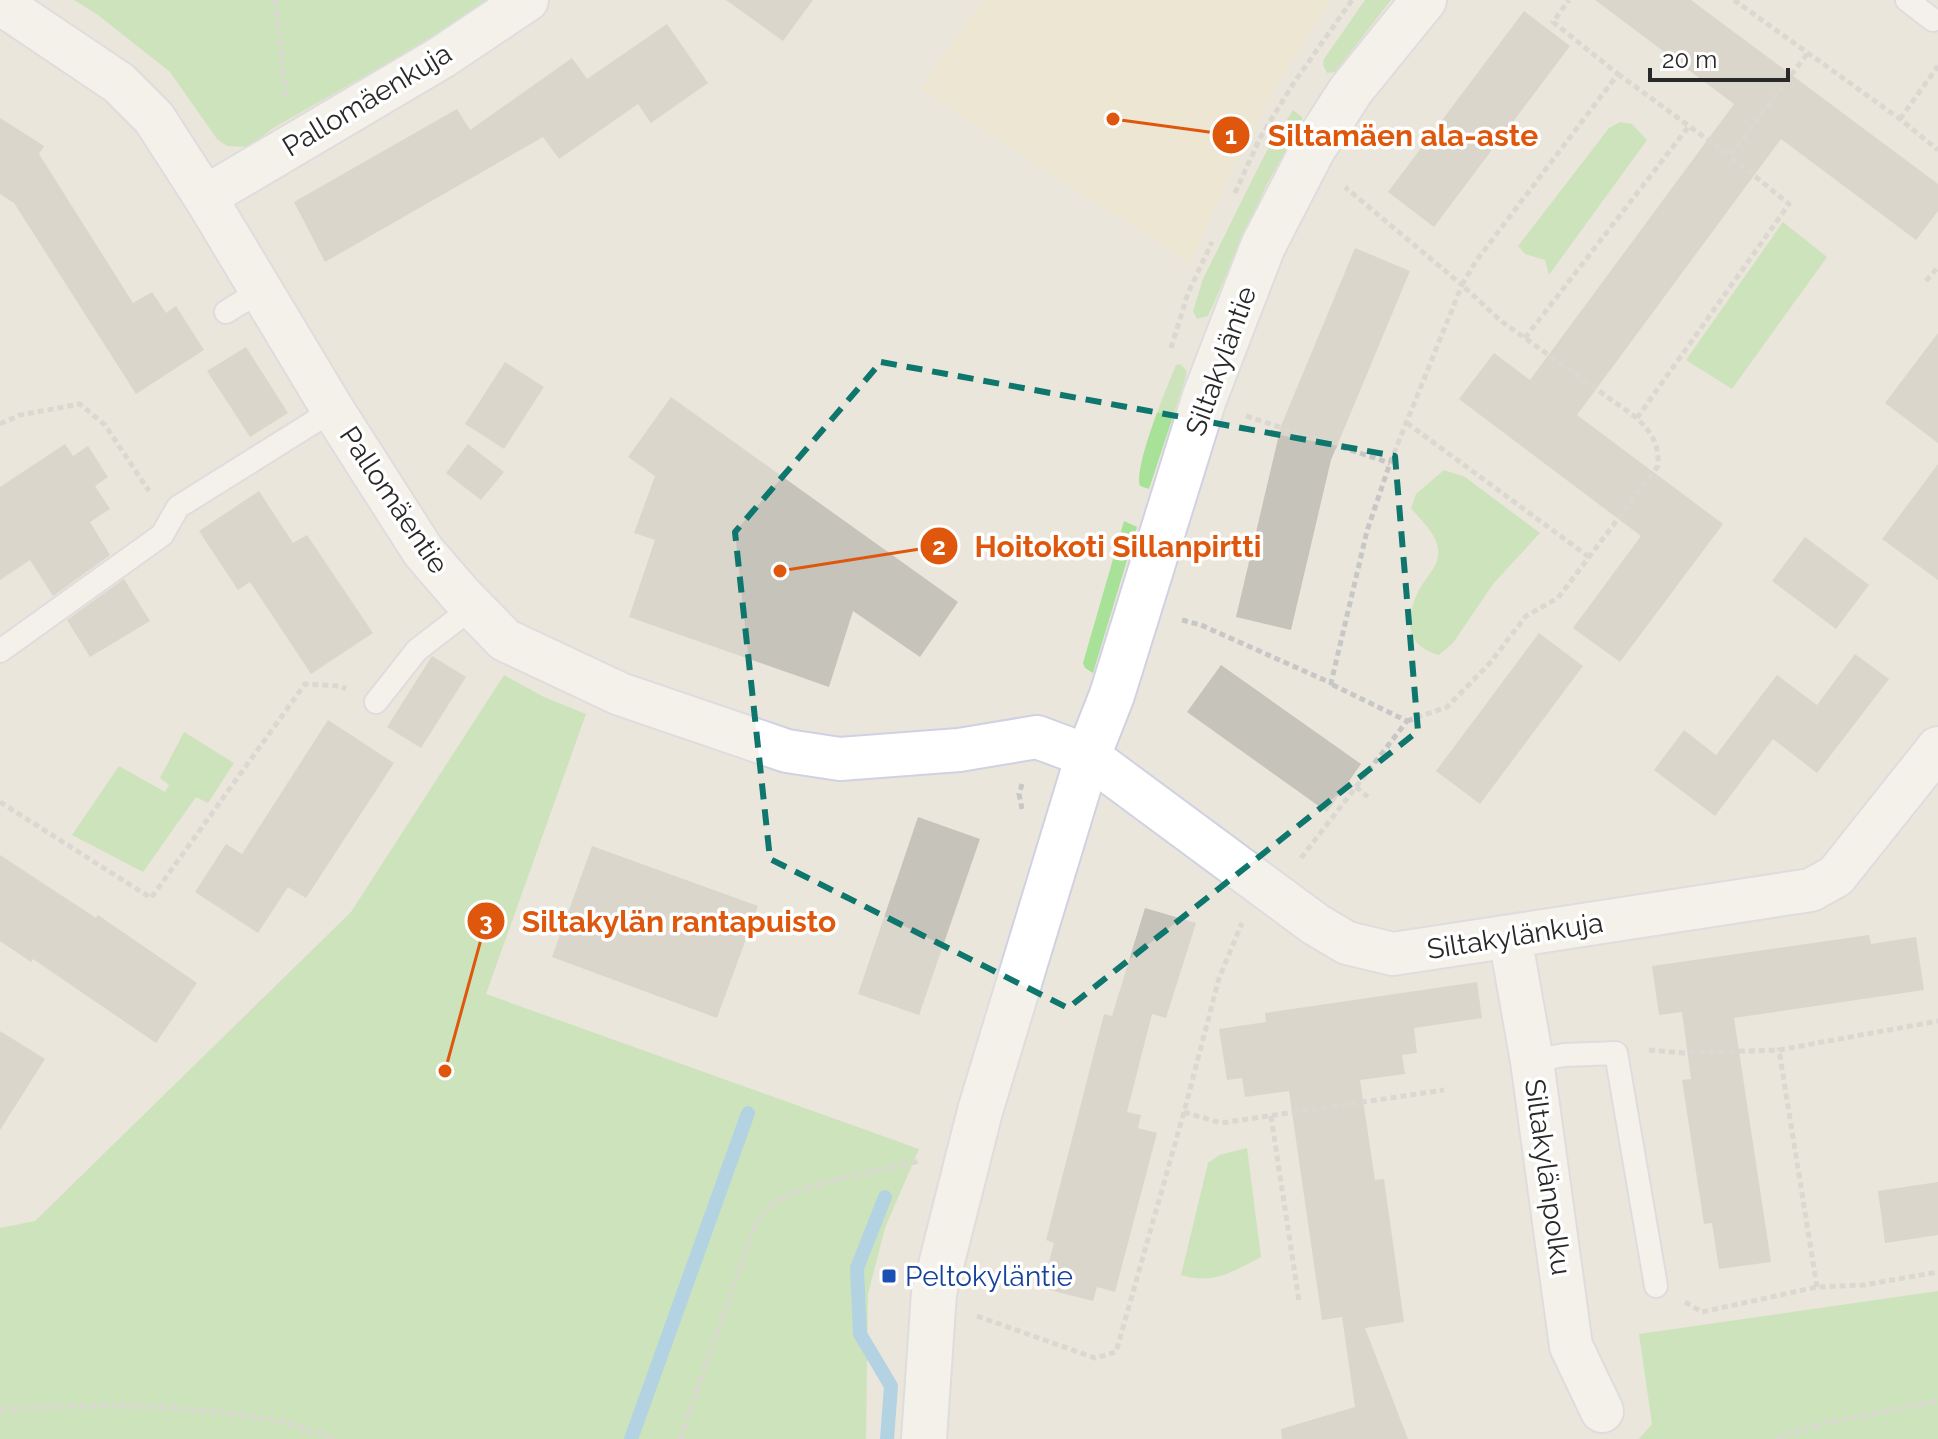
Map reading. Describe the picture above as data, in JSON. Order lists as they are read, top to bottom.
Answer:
{
  "streets": {
    "street": [
      "Pallomäenkuja",
      "Siltakyläntie",
      "Pallomäentie",
      "Siltakylänkuja",
      "Siltakylänpolku"
    ]
  },
  "crossings": [
    ["Pallomäenkuja", "Pallomäentie"],
    ["Siltakyläntie", "Pallomäentie"],
    ["Siltakyläntie", "Siltakylänkuja"],
    ["Pallomäentie", "Siltakylänkuja"],
    ["Siltakylänkuja", "Siltakylänpolku"]
  ],
  "places": {
    "other": ["Siltamäen ala-aste", "Hoitokoti Sillanpirtti", "Siltakylän rantapuisto"],
    "transit": ["Peltokyläntie"]
  },
  "scale_bar": "20 m"
}
